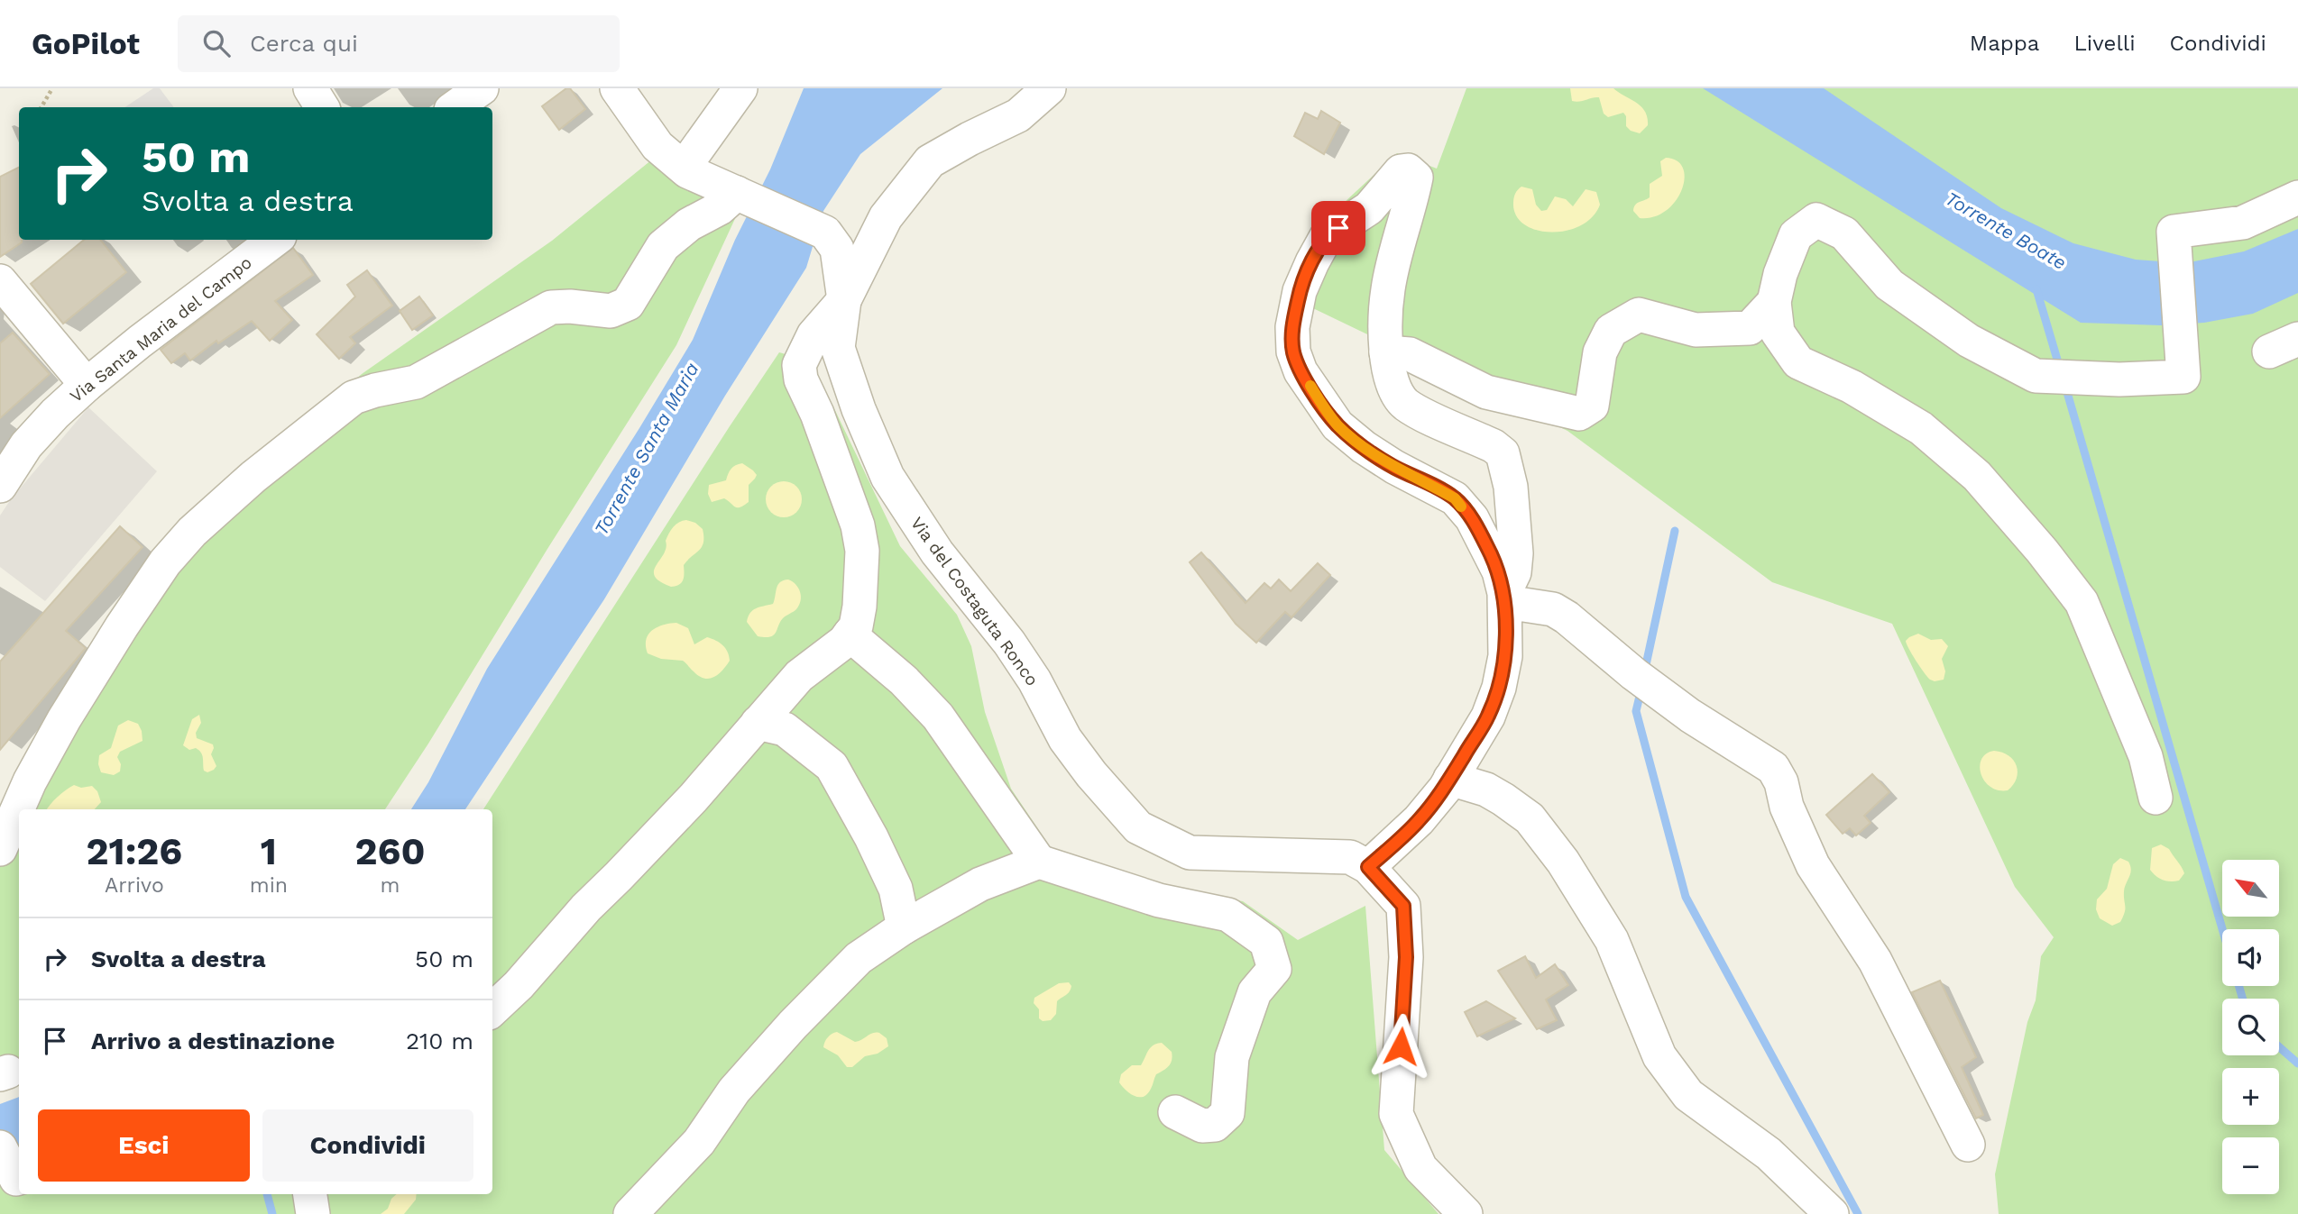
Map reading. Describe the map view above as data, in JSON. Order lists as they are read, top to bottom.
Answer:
{
  "streets": {
    "street": ["Via Santa Maria del Campo", "Via del Costaguta Ronco"]
  },
  "water": ["Torrente Boate", "Torrente Santa Maria"],
  "north": "top left",
  "page": {
    "header": "GoPilot",
    "search": "Cerca qui",
    "nav": ["Mappa", "Livelli", "Condividi"],
    "turn": ["50 m", "Svolta a destra"],
    "eta": [
      "21:26",
      "Arrivo",
      "1",
      "min",
      "260",
      "m"
    ],
    "map_buttons": ["+", "−"],
    "list": [
      {
        "name": "Svolta a destra",
        "value": "50 m"
      },
      {
        "name": "Arrivo a destinazione",
        "value": "210 m"
      }
    ],
    "buttons": ["Esci", "Condividi"]
  }
}
